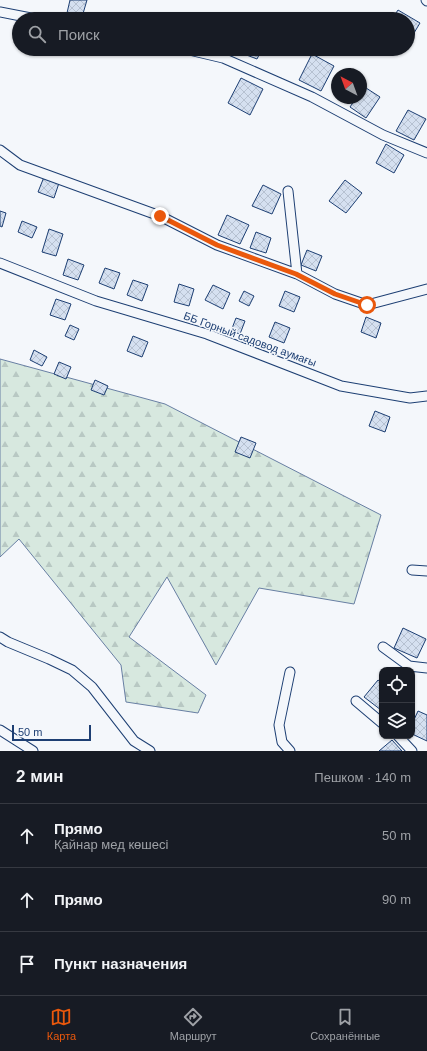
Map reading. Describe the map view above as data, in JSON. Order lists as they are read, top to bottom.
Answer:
{
  "streets": {
    "street": ["ББ Горный садовод аумағы"]
  },
  "scale_bar": "50 m",
  "north": "top left",
  "page": {
    "search": "Поиск",
    "scale": "50 m",
    "heading": ["2 мин", "Пешком · 140 m"],
    "list": [
      ["Прямо", "Қайнар мед көшесі", "50 m"],
      ["Прямо", "90 m"],
      "Пункт назначения"
    ],
    "nav": ["Карта", "Маршрут", "Сохранённые"]
  }
}
